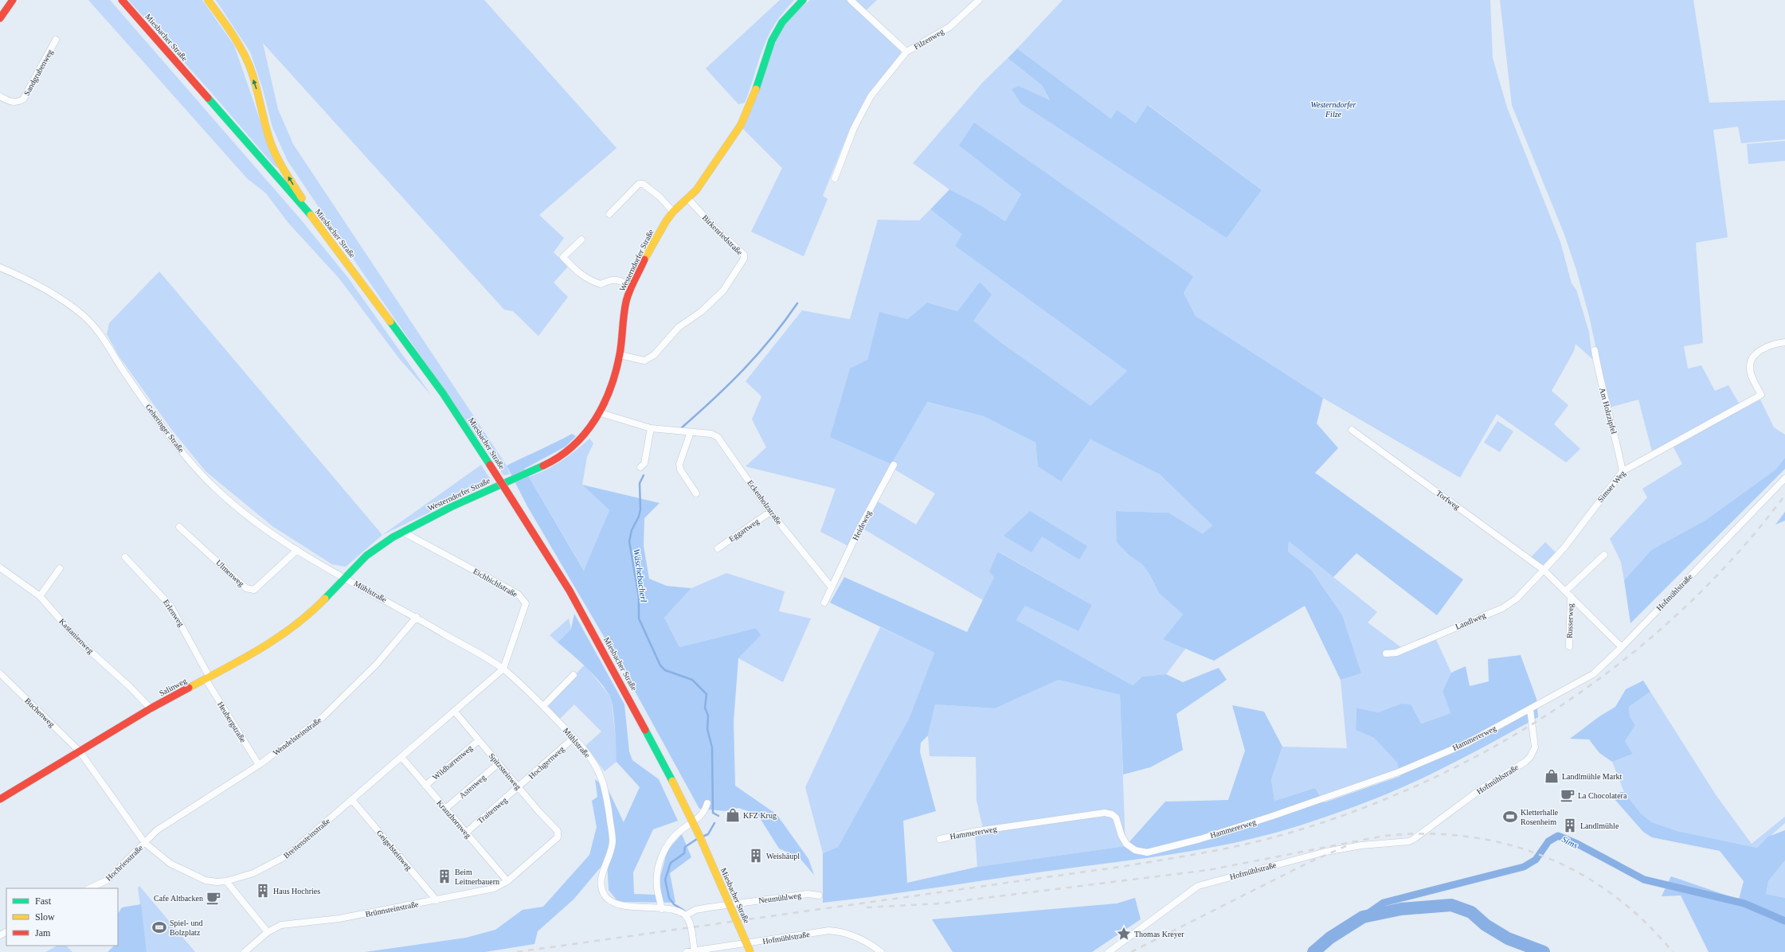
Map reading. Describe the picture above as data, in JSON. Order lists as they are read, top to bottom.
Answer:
{
  "streets": {
    "main road": ["Miesbacher Straße", "Westerndorfer Straße", "Salinweg"],
    "street": [
      "Filzenweg",
      "Sandgrubenweg",
      "Birkenriedstraße",
      "Am Holzzipfel",
      "Geheringer Straße",
      "Simser Weg",
      "Torfweg",
      "Eckenholzstraße",
      "Heideweg",
      "Eggartweg",
      "Ulmenweg",
      "Eichbichlstraße",
      "Mühlstraße",
      "Hofmühlstraße",
      "Erlenweg",
      "Landlweg",
      "Russerweg",
      "Kastanienweg",
      "Buchenweg",
      "Heubergstraße",
      "Wendelsteinstraße",
      "Hammererweg",
      "Wildbarrenweg",
      "Hochgernweg",
      "Spitzsteinweg",
      "Astenweg",
      "Traitenweg",
      "Kranzhornweg",
      "Breitensteinstraße",
      "Geigelsteinweg",
      "Hochriesstraße",
      "Neumühlweg",
      "Brünnsteinstraße"
    ]
  },
  "crossings": [
    ["Birkenriedstraße", "Westerndorfer Straße"],
    ["Westerndorfer Straße", "Geheringer Straße"],
    ["Westerndorfer Straße", "Eckenholzstraße"],
    ["Westerndorfer Straße", "Eichbichlstraße"],
    ["Westerndorfer Straße", "Mühlstraße"],
    ["Westerndorfer Straße", "Salinweg"],
    ["Am Holzzipfel", "Simser Weg"],
    ["Geheringer Straße", "Ulmenweg"],
    ["Geheringer Straße", "Mühlstraße"],
    ["Geheringer Straße", "Salinweg"],
    ["Simser Weg", "Torfweg"],
    ["Simser Weg", "Landlweg"],
    ["Torfweg", "Landlweg"],
    ["Eckenholzstraße", "Heideweg"],
    ["Eckenholzstraße", "Eggartweg"],
    ["Eichbichlstraße", "Mühlstraße"],
    ["Eichbichlstraße", "Breitensteinstraße"],
    ["Mühlstraße", "Salinweg"],
    ["Mühlstraße", "Wendelsteinstraße"],
    ["Mühlstraße", "Hochgernweg"],
    ["Mühlstraße", "Breitensteinstraße"],
    ["Mühlstraße", "Neumühlweg"],
    ["Hofmühlstraße", "Hammererweg"],
    ["Erlenweg", "Salinweg"],
    ["Erlenweg", "Heubergstraße"],
    ["Kastanienweg", "Salinweg"],
    ["Salinweg", "Buchenweg"],
    ["Salinweg", "Heubergstraße"],
    ["Salinweg", "Breitensteinstraße"],
    ["Buchenweg", "Breitensteinstraße"],
    ["Heubergstraße", "Wendelsteinstraße"],
    ["Wendelsteinstraße", "Hochriesstraße"],
    ["Wildbarrenweg", "Spitzsteinweg"],
    ["Wildbarrenweg", "Kranzhornweg"],
    ["Hochgernweg", "Spitzsteinweg"],
    ["Hochgernweg", "Traitenweg"],
    ["Spitzsteinweg", "Astenweg"],
    ["Spitzsteinweg", "Traitenweg"],
    ["Spitzsteinweg", "Breitensteinstraße"],
    ["Spitzsteinweg", "Brünnsteinstraße"],
    ["Astenweg", "Kranzhornweg"],
    ["Traitenweg", "Kranzhornweg"],
    ["Kranzhornweg", "Breitensteinstraße"],
    ["Kranzhornweg", "Brünnsteinstraße"],
    ["Breitensteinstraße", "Geigelsteinweg"],
    ["Breitensteinstraße", "Hochriesstraße"],
    ["Geigelsteinweg", "Brünnsteinstraße"]
  ],
  "water": ["Wäschebacherl", "Sims"],
  "parks": ["Westerndorfer Filze"],
  "places": {
    "shop": ["Landlmühle Markt", "KFZ Krug"],
    "cafe": ["La Chocolatera", "Cafe Altbacken"],
    "sports": ["Kletterhalle Rosenheim", "Spiel- und Bolzplatz"],
    "building": [
      "Landlmühle",
      "Weishäupl",
      "Beim Leitnerbauern",
      "Haus Hochries"
    ],
    "place": ["Thomas Kreyer"]
  },
  "legend": ["Fast", "Slow", "Jam"]
}
